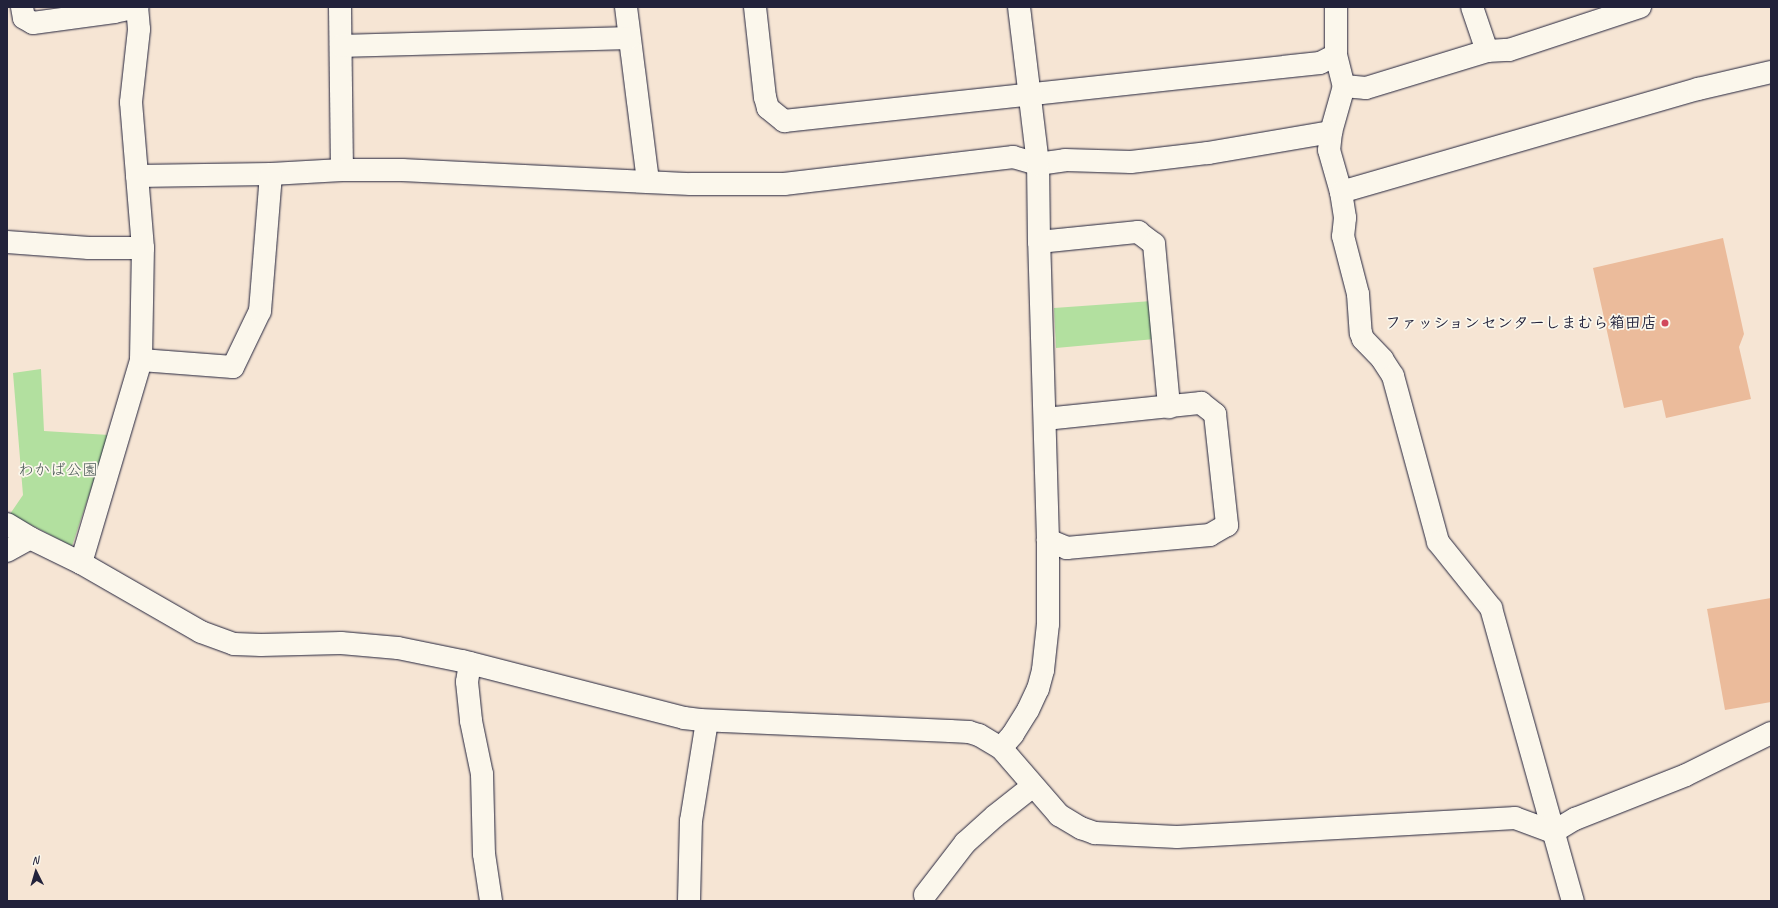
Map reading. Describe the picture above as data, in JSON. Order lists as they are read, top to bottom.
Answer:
{
  "parks": ["わかば公園"],
  "places": ["ファッションセンターしまむら箱田店"],
  "north": "top"
}
